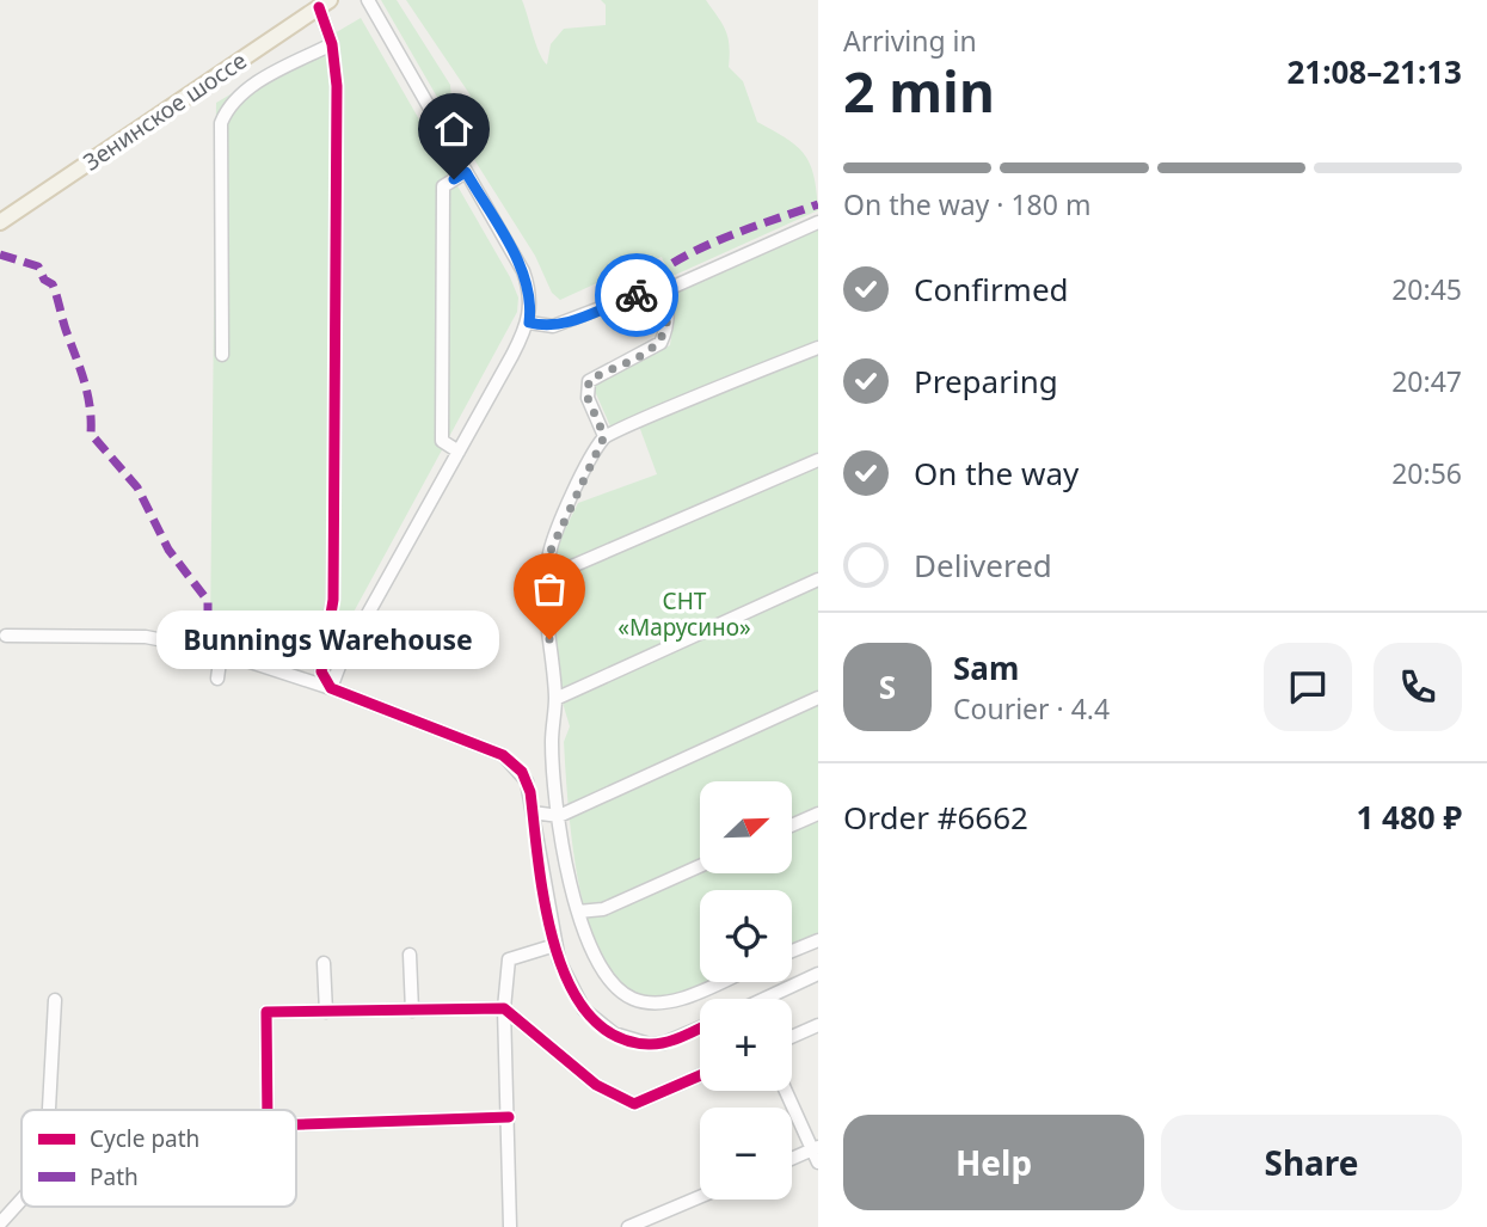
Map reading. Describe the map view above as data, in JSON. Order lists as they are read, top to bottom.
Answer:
{
  "streets": {
    "main road": ["Зенинское шоссе"]
  },
  "parks": ["СНТ «Марусино»"],
  "places": ["Bunnings Warehouse"],
  "legend": ["Cycle path", "Path"],
  "north": "top right",
  "page": {
    "heading": ["2 min", "Arriving in", "21:08–21:13"],
    "panel": [
      "Sam",
      "Courier · 4.4",
      "Order #6662",
      "1 480 ₽"
    ],
    "bar": "On the way · 180 m",
    "list": [
      ["Confirmed", "20:45"],
      ["Preparing", "20:47"],
      ["On the way", "20:56"],
      "Delivered"
    ],
    "bubble": "Bunnings Warehouse",
    "round": "S",
    "map_buttons": ["+", "−"],
    "buttons": ["Help", "Share"]
  }
}
